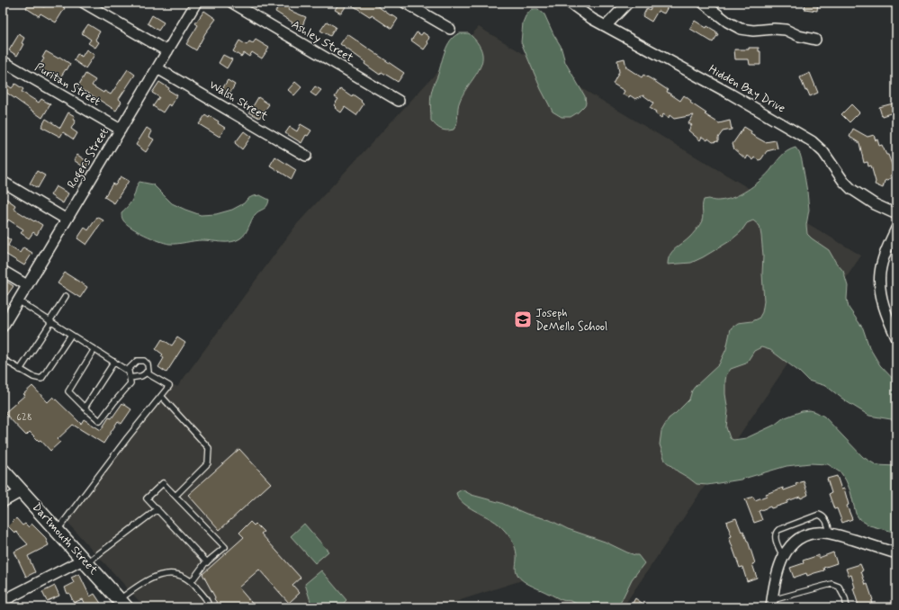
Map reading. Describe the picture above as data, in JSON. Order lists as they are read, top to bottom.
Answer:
{
  "streets": {
    "main road": ["Dartmouth Street"],
    "street": [
      "Ashley Street",
      "Puritan Street",
      "Hidden Bay Drive",
      "Walsh Street",
      "Rogers Street"
    ]
  },
  "crossings": [
    ["Puritan Street", "Rogers Street"],
    ["Walsh Street", "Rogers Street"]
  ],
  "places": {
    "school or university": ["Joseph DeMello School"]
  },
  "house_numbers": ["628"]
}
